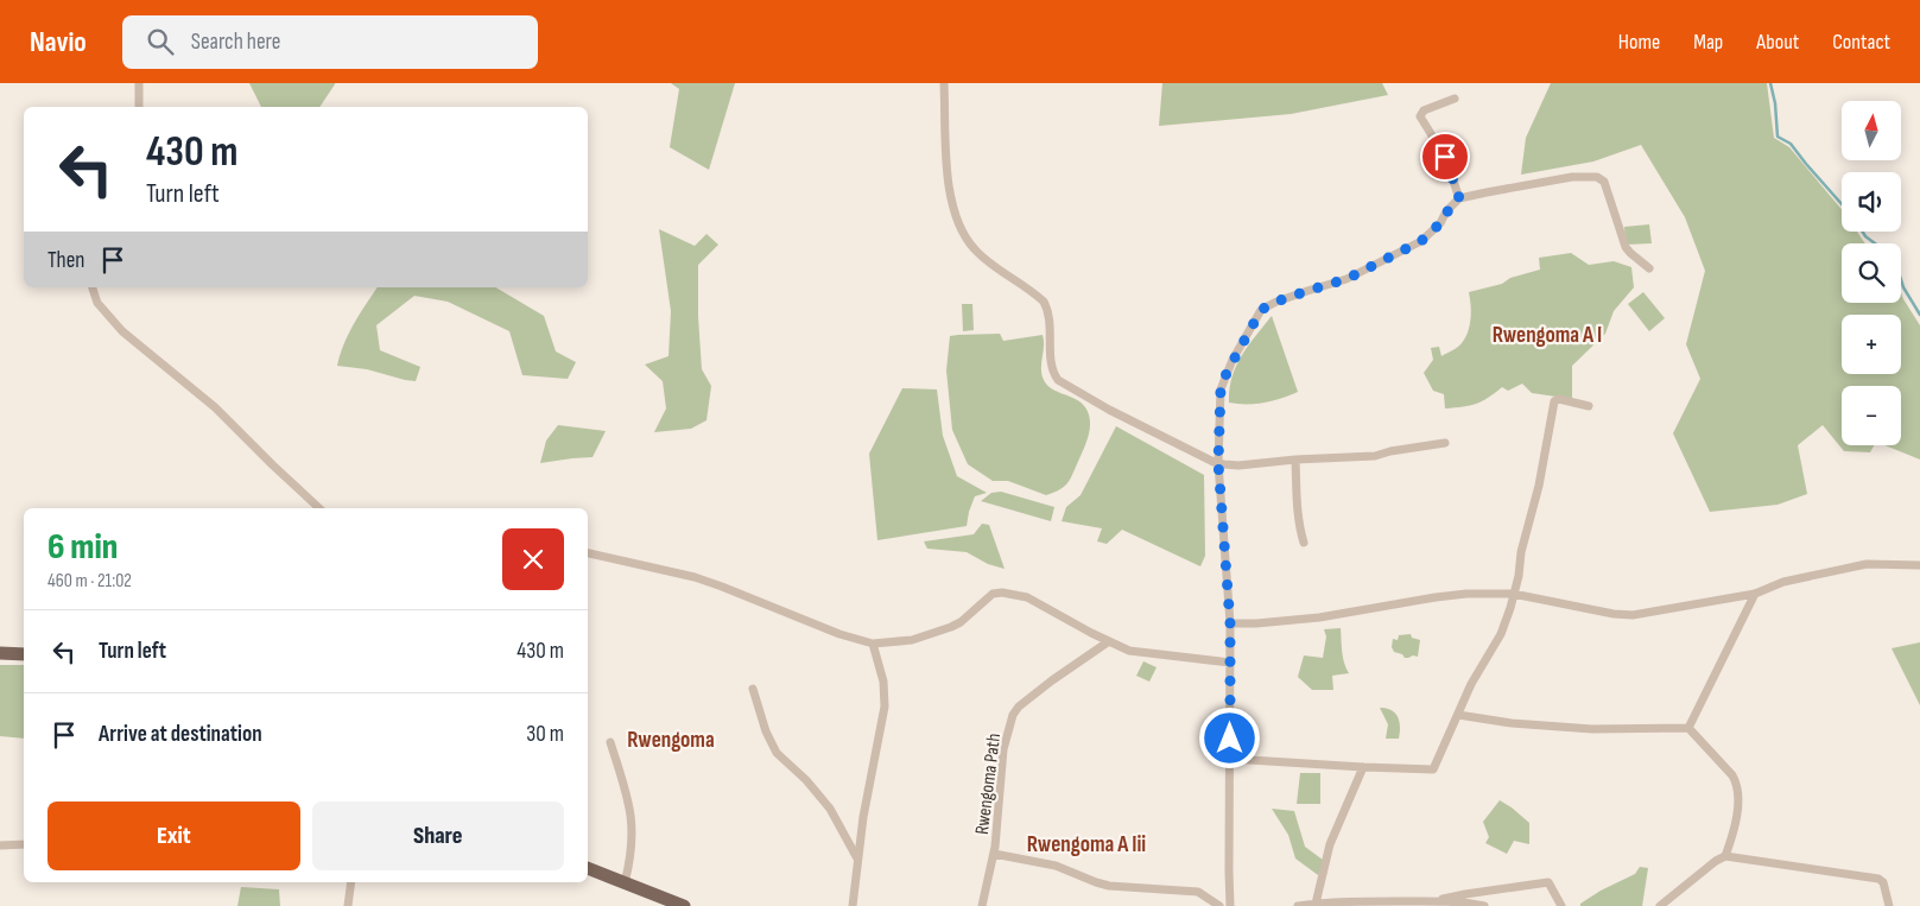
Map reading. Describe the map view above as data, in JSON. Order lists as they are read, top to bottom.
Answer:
{
  "streets": {
    "street": ["Rwengoma Path"]
  },
  "districts": ["Rwengoma A I", "Rwengoma", "Rwengoma A Iii"],
  "north": "top",
  "page": {
    "header": "Navio",
    "search": "Search here",
    "nav": [
      "Home",
      "Map",
      "About",
      "Contact"
    ],
    "map_buttons": ["+", "−"],
    "turn": ["430 m", "Turn left"],
    "then": "Then",
    "heading": ["6 min", "460 m · 21:02"],
    "list": [
      {
        "name": "Turn left",
        "value": "430 m"
      },
      {
        "name": "Arrive at destination",
        "value": "30 m"
      }
    ],
    "buttons": ["Exit", "Share"]
  }
}
